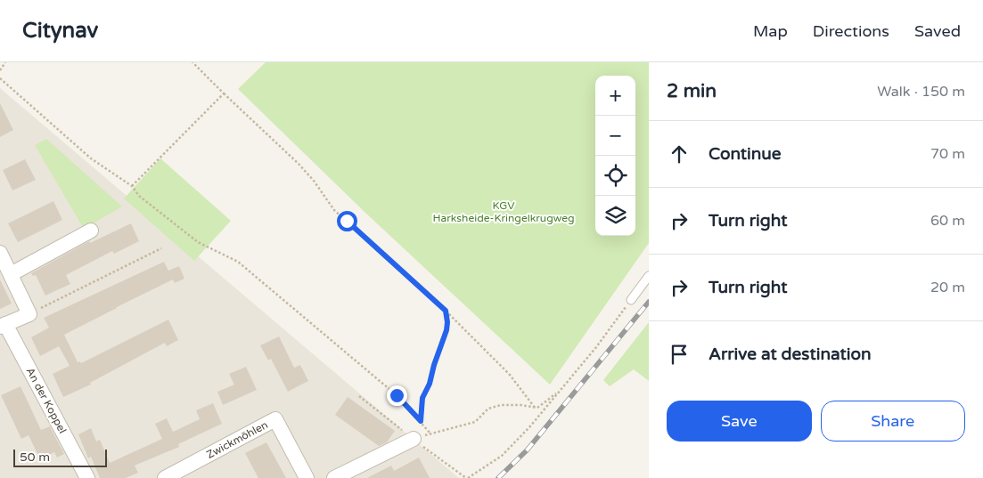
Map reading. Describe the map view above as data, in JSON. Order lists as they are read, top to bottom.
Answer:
{
  "streets": {
    "street": ["An der Koppel", "Zwickmöhlen"]
  },
  "parks": ["KGV Harksheide-Kringelkrugweg"],
  "scale_bar": "50 m",
  "page": {
    "header": "Citynav",
    "nav": ["Map", "Directions", "Saved"],
    "heading": ["2 min", "Walk · 150 m"],
    "map_buttons": ["+", "−"],
    "list": [
      ["Continue", "70 m"],
      ["Turn right", "60 m"],
      ["Turn right", "20 m"],
      "Arrive at destination"
    ],
    "buttons": ["Save", "Share"],
    "scale": "50 m"
  }
}
